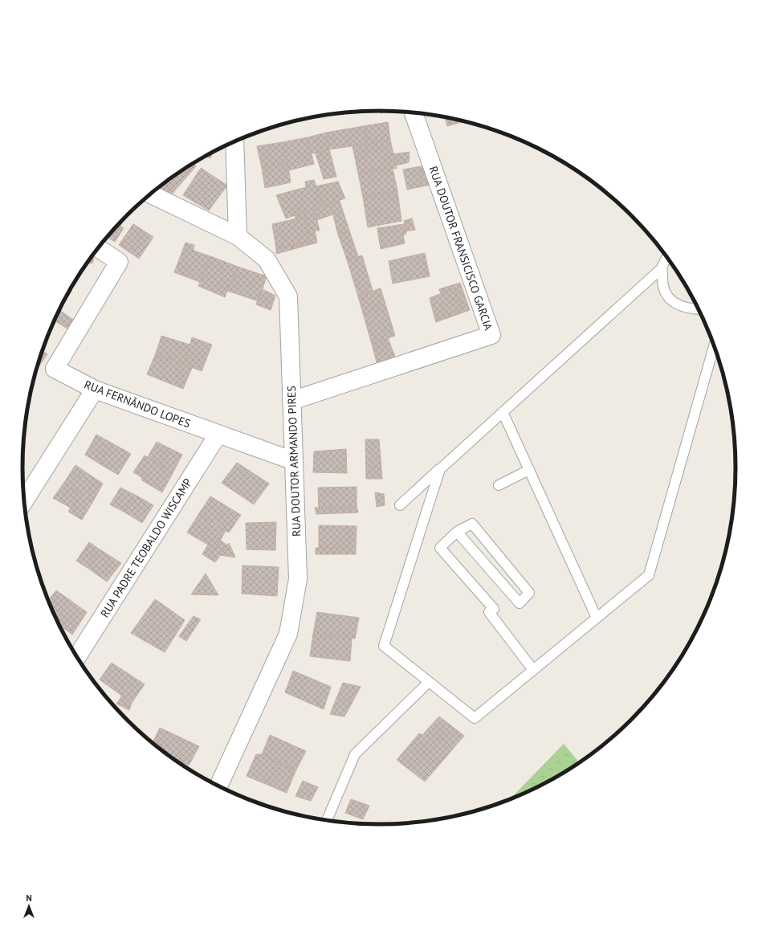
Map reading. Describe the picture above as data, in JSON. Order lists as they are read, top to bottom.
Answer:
{
  "streets": {
    "street": [
      "RUA DOUTOR FRANSICISCO GARCIA",
      "RUA FERNÃNDO LOPES",
      "RUA DOUTOR ARMANDO PIRES",
      "RUA PADRE TEOBALDO WISCAMP"
    ]
  },
  "crossings": [
    ["RUA DOUTOR FRANSICISCO GARCIA", "RUA DOUTOR ARMANDO PIRES"],
    ["RUA FERNÃNDO LOPES", "RUA DOUTOR ARMANDO PIRES"],
    ["RUA FERNÃNDO LOPES", "RUA PADRE TEOBALDO WISCAMP"]
  ],
  "north": "top"
}
